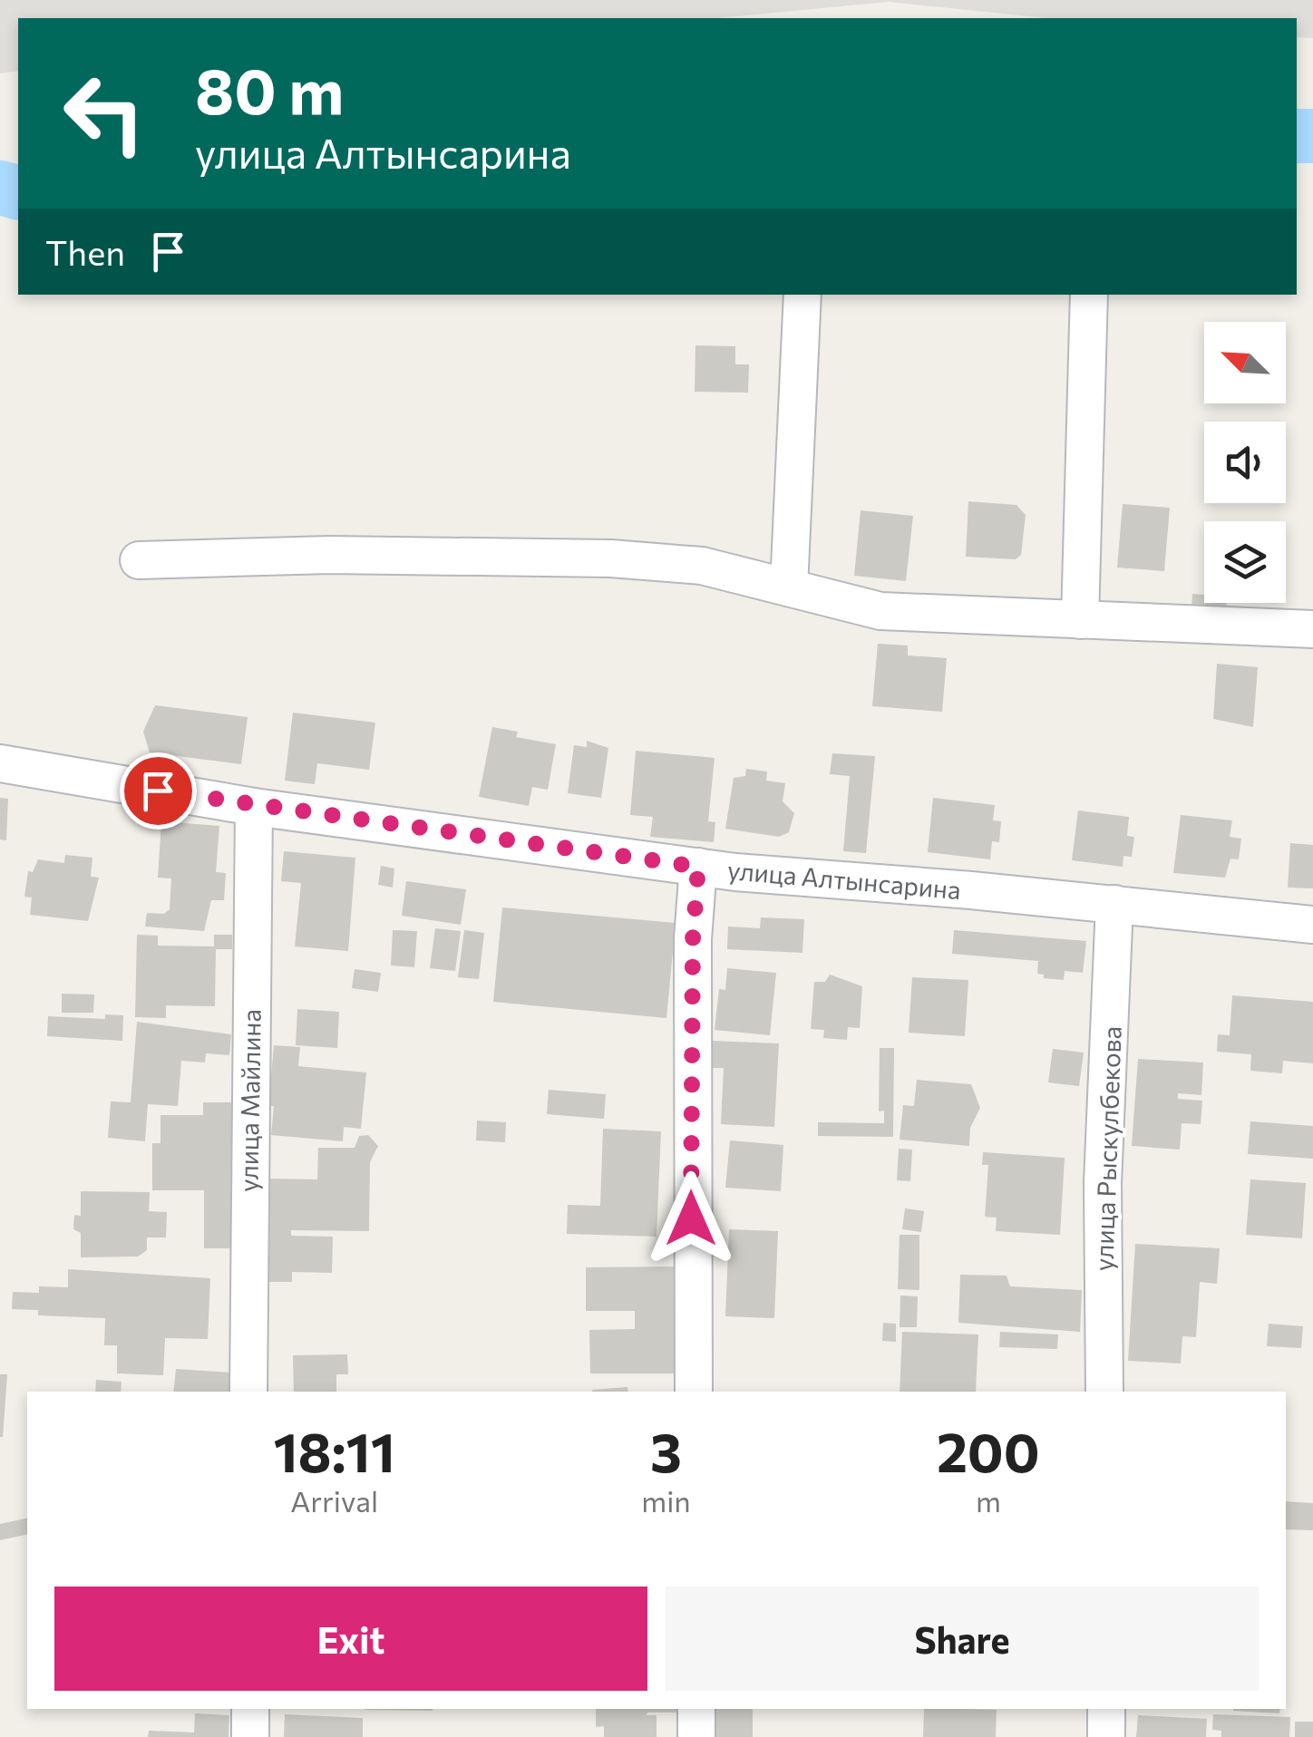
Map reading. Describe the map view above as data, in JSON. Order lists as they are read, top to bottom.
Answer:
{
  "streets": {
    "street": ["улица Алтынсарина", "улица Майлина", "улица Рыскулбекова"]
  },
  "crossings": [
    ["улица Алтынсарина", "улица Майлина"],
    ["улица Алтынсарина", "улица Рыскулбекова"]
  ],
  "north": "top left",
  "page": {
    "turn": ["80 m", "улица Алтынсарина"],
    "then": "Then",
    "eta": [
      "18:11",
      "Arrival",
      "3",
      "min",
      "200",
      "m"
    ],
    "buttons": ["Exit", "Share"]
  }
}
